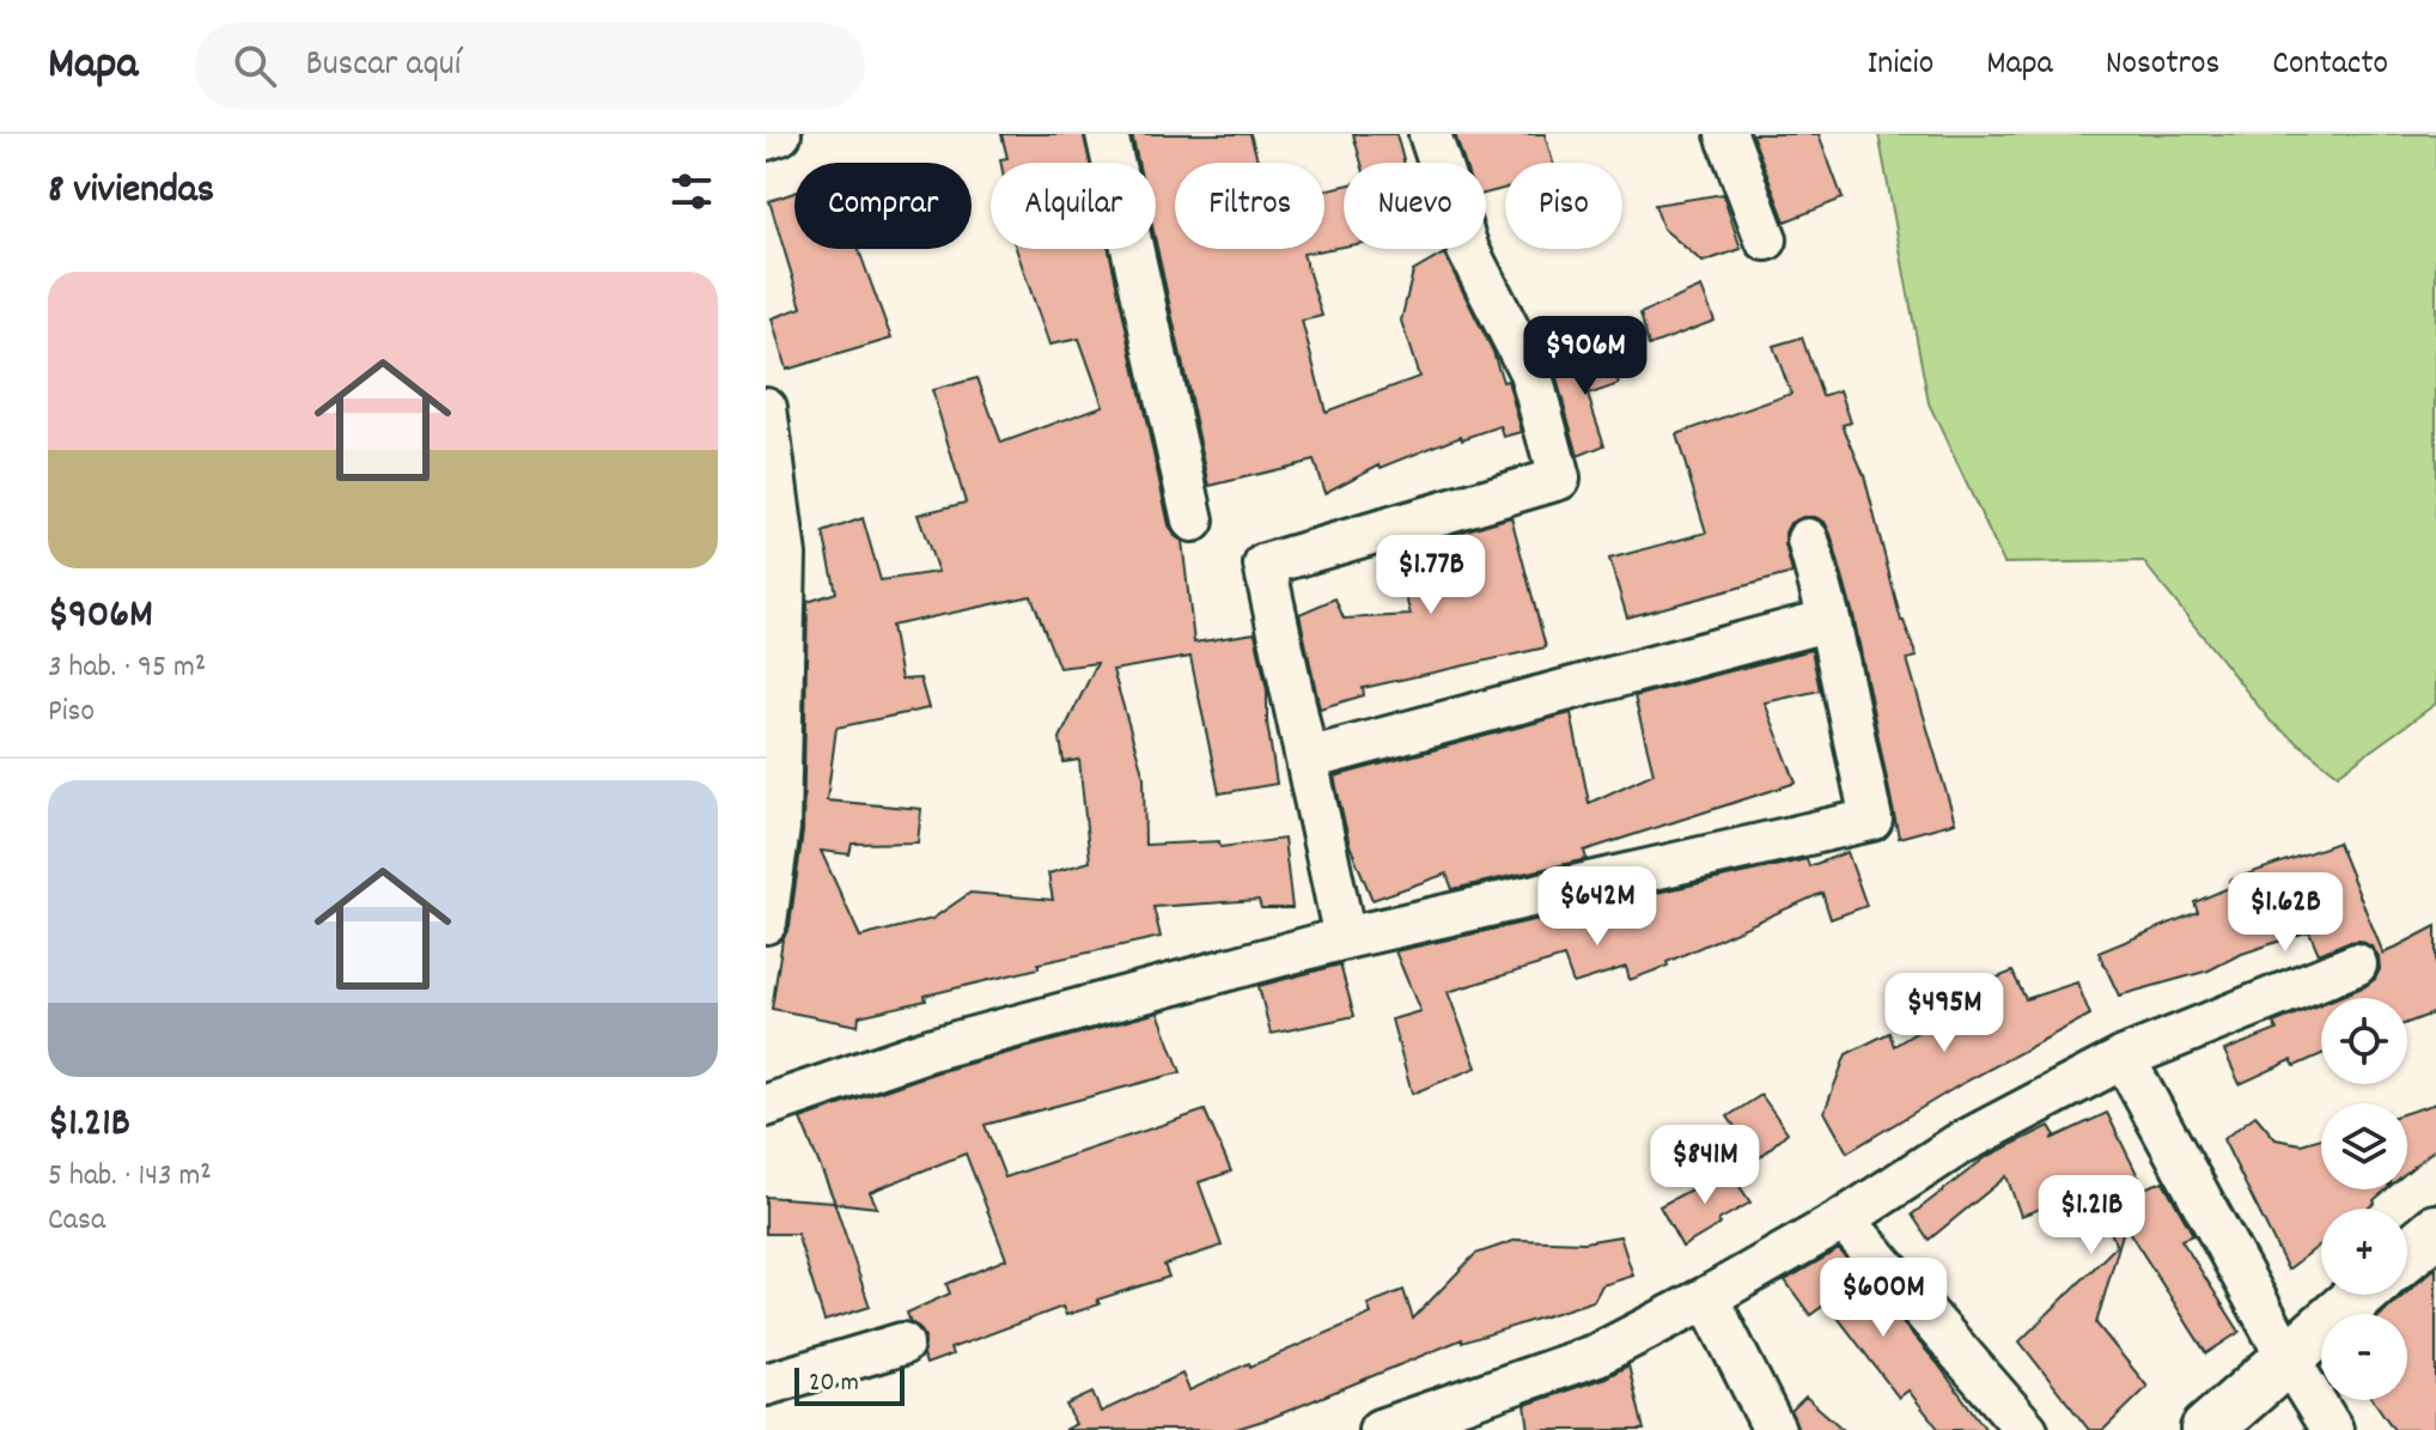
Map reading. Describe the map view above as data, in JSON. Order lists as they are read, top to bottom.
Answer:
{
  "scale_bar": "20 m",
  "page": {
    "header": "Mapa",
    "search": "Buscar aquí",
    "nav": [
      "Inicio",
      "Mapa",
      "Nosotros",
      "Contacto"
    ],
    "heading": "8 viviendas",
    "chip": [
      "Comprar",
      "Alquilar",
      "Filtros",
      "Nuevo",
      "Piso"
    ],
    "list": [
      {
        "name": "$906M",
        "note": "3 hab. · 95 m² · Piso"
      },
      {
        "name": "$1.21B",
        "note": "5 hab. · 143 m² · Casa"
      }
    ],
    "price": [
      "$906M",
      "$1.77B",
      "$642M",
      "$1.62B",
      "$495M",
      "$841M",
      "$1.21B",
      "$600M"
    ],
    "map_buttons": ["+", "−"],
    "scale": "20 m"
  }
}
